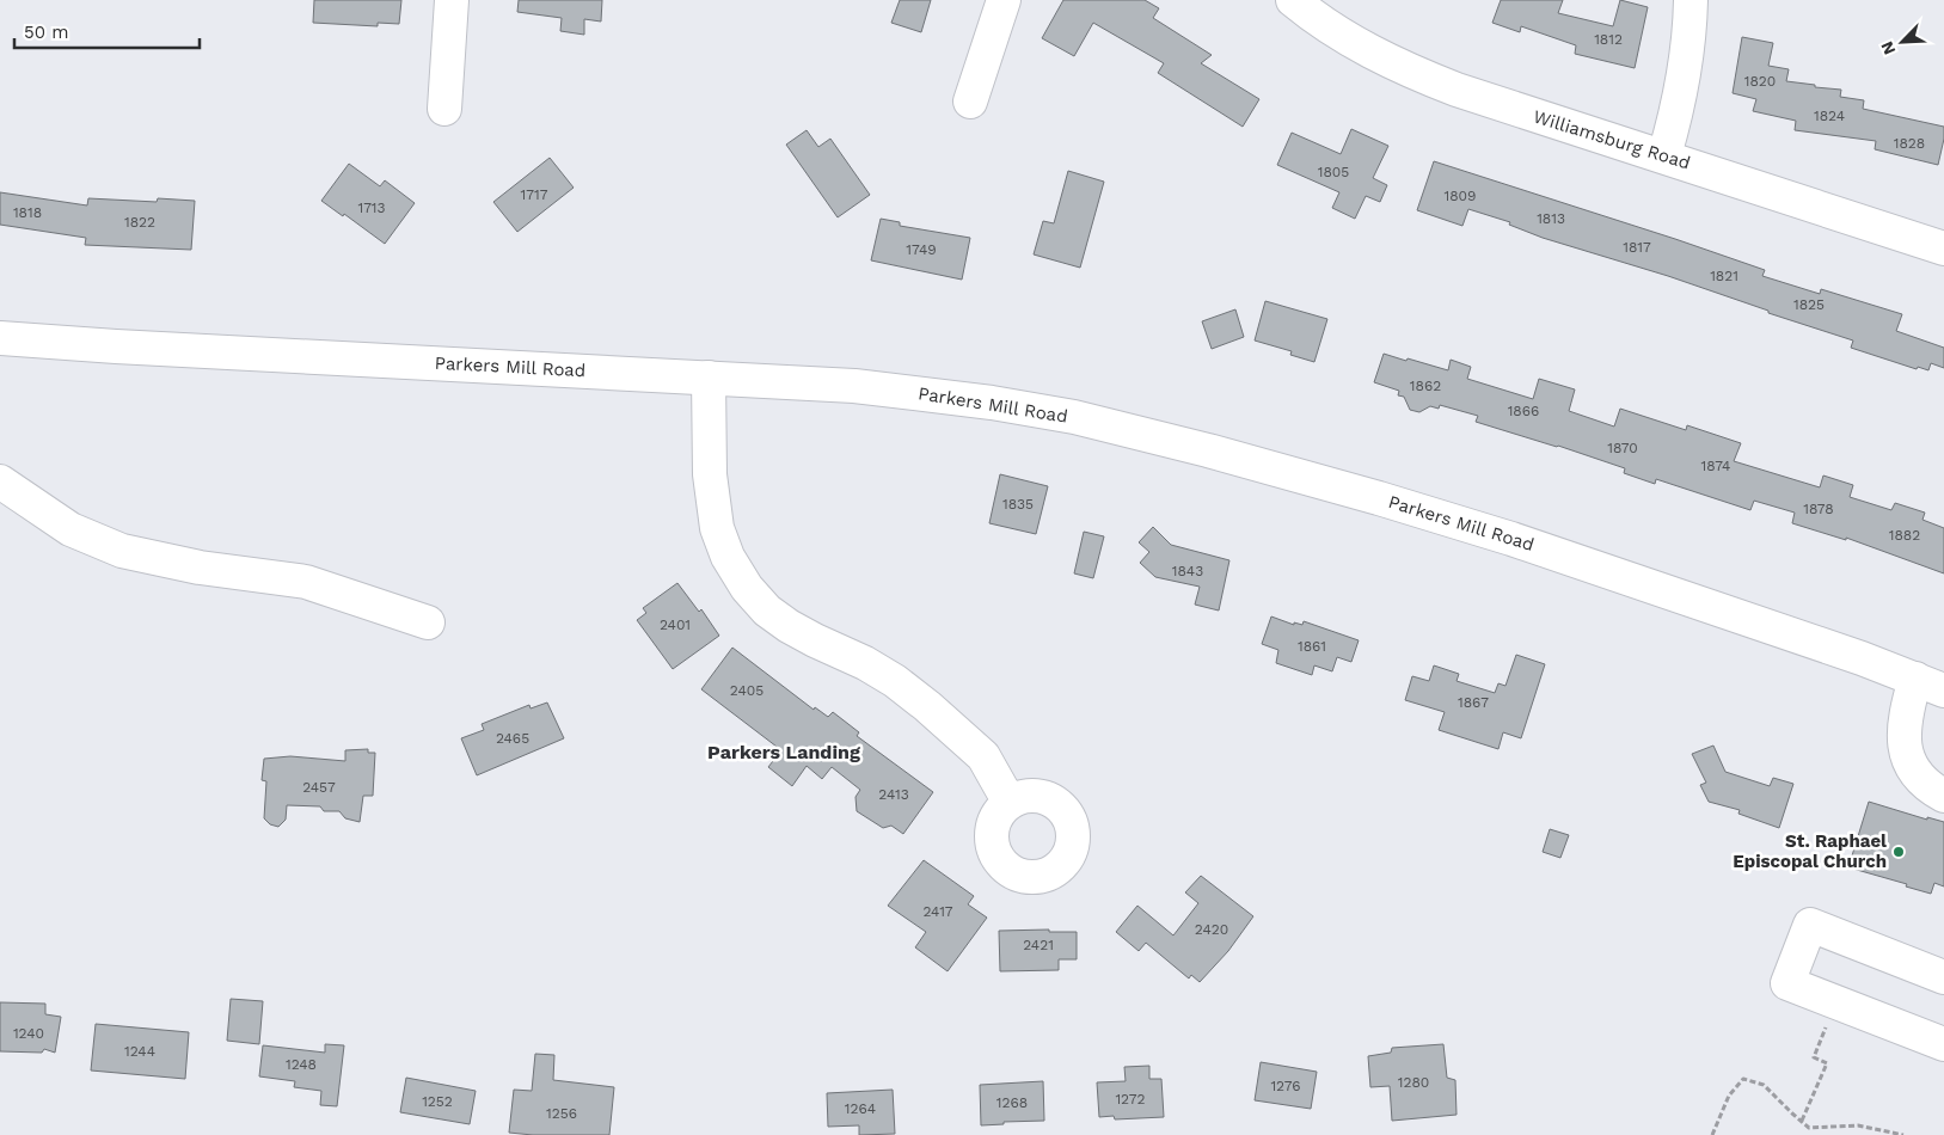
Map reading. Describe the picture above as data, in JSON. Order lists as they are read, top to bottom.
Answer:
{
  "streets": {
    "street": ["Williamsburg Road", "Parkers Mill Road"]
  },
  "districts": ["Parkers Landing"],
  "places": ["St. Raphael Episcopal Church"],
  "house_numbers": [
    "1812",
    "1820",
    "1824",
    "1828",
    "1805",
    "1717",
    "1809",
    "1713",
    "1818",
    "1813",
    "1822",
    "1817",
    "1749",
    "1821",
    "1825",
    "1862",
    "1866",
    "1870",
    "1874",
    "1835",
    "1878",
    "1882",
    "1843",
    "2401",
    "1861",
    "2405",
    "1867",
    "2465",
    "2457",
    "2413",
    "2417",
    "2420",
    "2421",
    "1240",
    "1244",
    "1248",
    "1280",
    "1276",
    "1272",
    "1252",
    "1268",
    "1264",
    "1256"
  ],
  "scale_bar": "50 m",
  "north": "bottom left"
}
